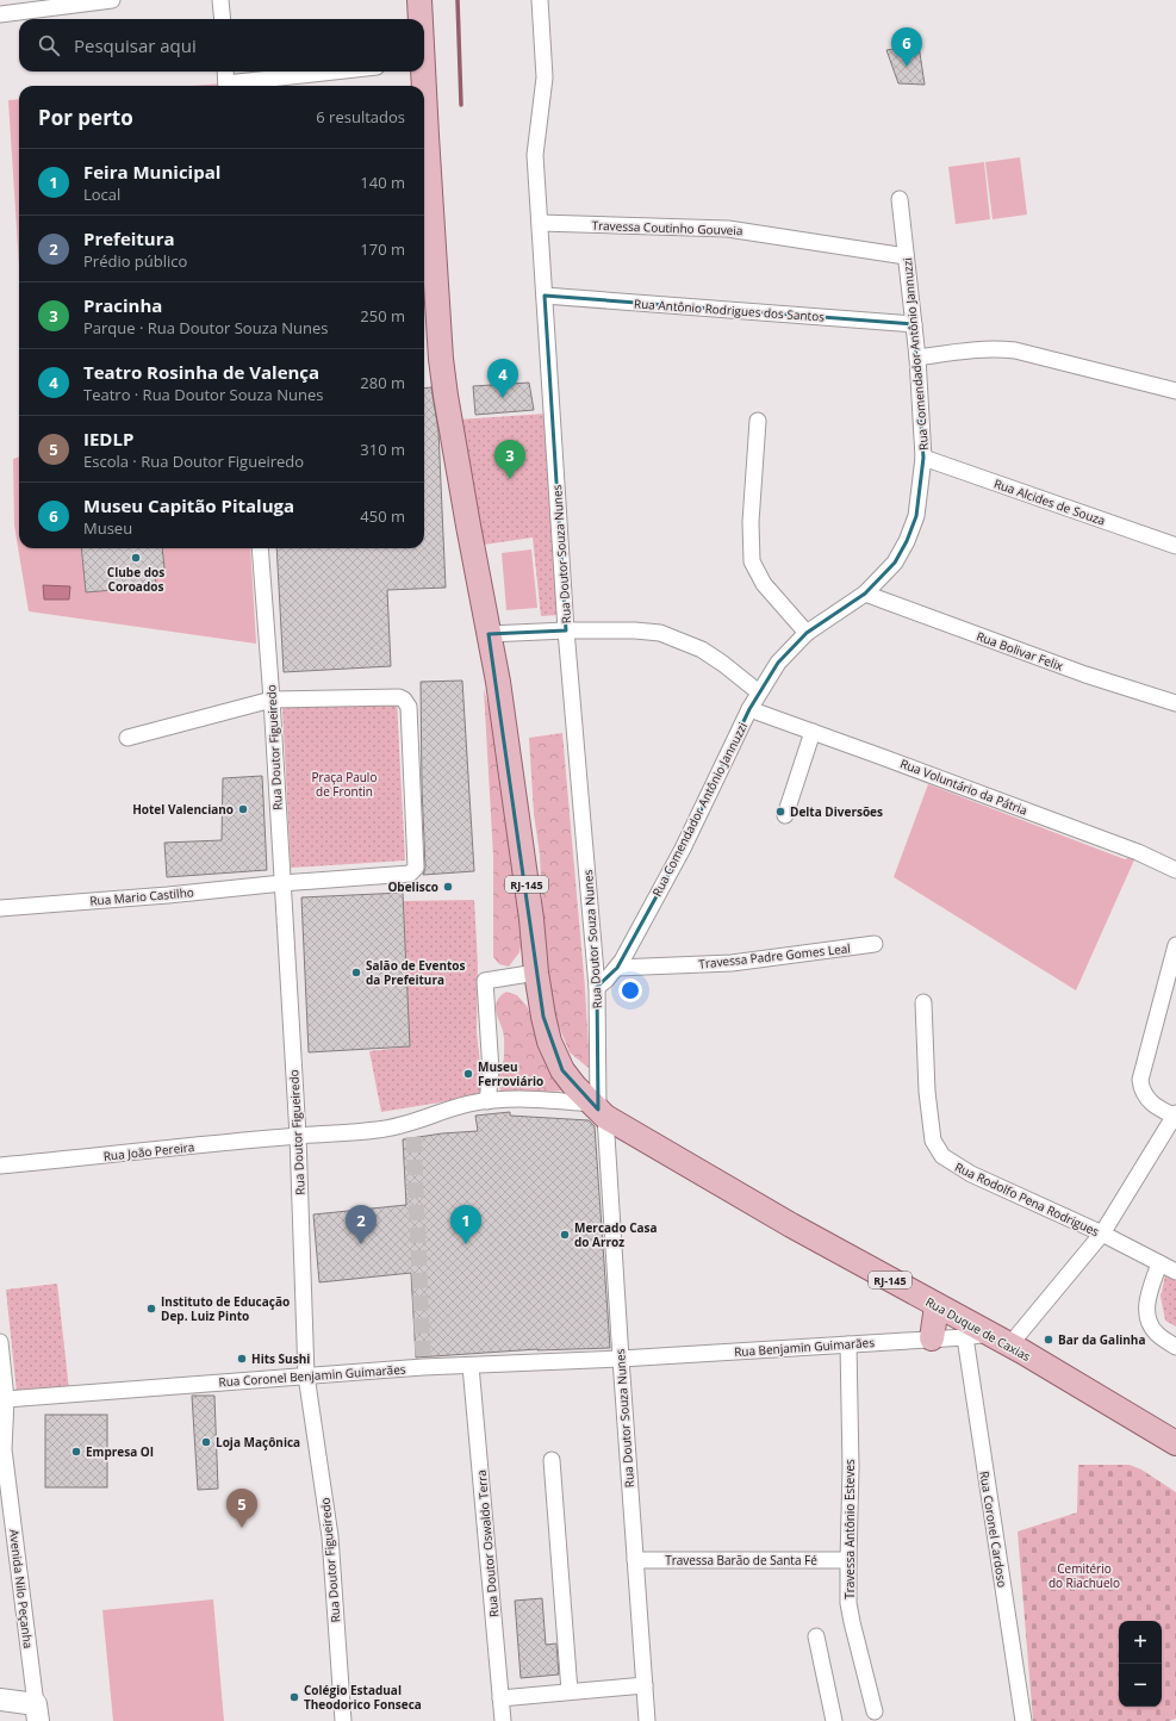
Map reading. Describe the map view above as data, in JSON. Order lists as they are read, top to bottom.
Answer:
{
  "streets": {
    "main road": ["RJ-145", "Rua Duque de Caxias"],
    "street": [
      "Travessa Coutinho Gouveia",
      "Rua Antônio Rodrigues dos Santos",
      "Rua Comendador Antônio Jannuzzi",
      "Rua Alcides de Souza",
      "Rua Doutor Souza Nunes",
      "Rua Bolivar Felix",
      "Rua Doutor Figueiredo",
      "Rua Voluntário da Pátria",
      "Rua Mario Castilho",
      "Travessa Padre Gomes Leal",
      "Rua João Pereira",
      "Rua Rodolfo Pena Rodrigues",
      "Rua Benjamin Guimarães",
      "Rua Coronel Benjamin Guimarães",
      "Travessa Antônio Esteves",
      "Rua Coronel Cardoso",
      "Rua Doutor Oswaldo Terra",
      "Travessa Barão de Santa Fé",
      "Avenida Nilo Peçanha"
    ]
  },
  "crossings": [
    ["Travessa Coutinho Gouveia", "Rua Comendador Antônio Jannuzzi"],
    ["Travessa Coutinho Gouveia", "Rua Doutor Souza Nunes"],
    ["Rua Antônio Rodrigues dos Santos", "Rua Comendador Antônio Jannuzzi"],
    ["Rua Antônio Rodrigues dos Santos", "Rua Doutor Souza Nunes"],
    ["Rua Comendador Antônio Jannuzzi", "Rua Alcides de Souza"],
    ["Rua Comendador Antônio Jannuzzi", "Rua Doutor Souza Nunes"],
    ["Rua Comendador Antônio Jannuzzi", "Rua Bolivar Felix"],
    ["Rua Comendador Antônio Jannuzzi", "Rua Voluntário da Pátria"],
    ["Rua Comendador Antônio Jannuzzi", "Travessa Padre Gomes Leal"],
    ["Rua Doutor Souza Nunes", "RJ-145"],
    ["Rua Doutor Souza Nunes", "Rua João Pereira"],
    ["Rua Doutor Souza Nunes", "Rua Duque de Caxias"],
    ["Rua Doutor Souza Nunes", "Rua Benjamin Guimarães"],
    ["Rua Doutor Souza Nunes", "Rua Coronel Benjamin Guimarães"],
    ["Rua Doutor Souza Nunes", "Travessa Barão de Santa Fé"],
    ["Rua Doutor Figueiredo", "Rua Mario Castilho"],
    ["Rua Doutor Figueiredo", "Rua João Pereira"],
    ["Rua Doutor Figueiredo", "Rua Coronel Benjamin Guimarães"],
    ["RJ-145", "Rua João Pereira"],
    ["RJ-145", "Rua Duque de Caxias"],
    ["Rua João Pereira", "Rua Duque de Caxias"],
    ["Rua Duque de Caxias", "Rua Benjamin Guimarães"],
    ["Rua Duque de Caxias", "Rua Coronel Cardoso"],
    ["Rua Benjamin Guimarães", "Rua Coronel Benjamin Guimarães"],
    ["Rua Benjamin Guimarães", "Travessa Antônio Esteves"],
    ["Rua Benjamin Guimarães", "Rua Coronel Cardoso"],
    ["Rua Coronel Benjamin Guimarães", "Rua Doutor Oswaldo Terra"],
    ["Rua Coronel Benjamin Guimarães", "Avenida Nilo Peçanha"],
    ["Travessa Antônio Esteves", "Travessa Barão de Santa Fé"]
  ],
  "parks": ["Praça Paulo de Frontin", "Cemitério do Riachuelo"],
  "places": [
    "Clube dos Coroados",
    "Hotel Valenciano",
    "Delta Diversões",
    "Obelisco",
    "Salão de Eventos da Prefeitura",
    "Museu Ferroviário",
    "Mercado Casa do Arroz",
    "Instituto de Educação Dep. Luiz Pinto",
    "Bar da Galinha",
    "Hits Sushi",
    "Loja Maçônica",
    "Empresa OI",
    "Colégio Estadual Theodorico Fonseca"
  ],
  "page": {
    "search": "Pesquisar aqui",
    "pins": [
      "6",
      "4",
      "3",
      "1",
      "2",
      "5"
    ],
    "heading": ["Por perto", "6 resultados"],
    "list": [
      {
        "mark": "1",
        "name": "Feira Municipal",
        "note": "Local",
        "value": "140 m"
      },
      {
        "mark": "2",
        "name": "Prefeitura",
        "note": "Prédio público",
        "value": "170 m"
      },
      {
        "mark": "3",
        "name": "Pracinha",
        "note": "Parque · Rua Doutor Souza Nunes",
        "value": "250 m"
      },
      {
        "mark": "4",
        "name": "Teatro Rosinha de Valença",
        "note": "Teatro · Rua Doutor Souza Nunes",
        "value": "280 m"
      },
      {
        "mark": "5",
        "name": "IEDLP",
        "note": "Escola · Rua Doutor Figueiredo",
        "value": "310 m"
      },
      {
        "mark": "6",
        "name": "Museu Capitão Pitaluga",
        "note": "Museu",
        "value": "450 m"
      }
    ],
    "map_buttons": ["+", "−"]
  }
}
